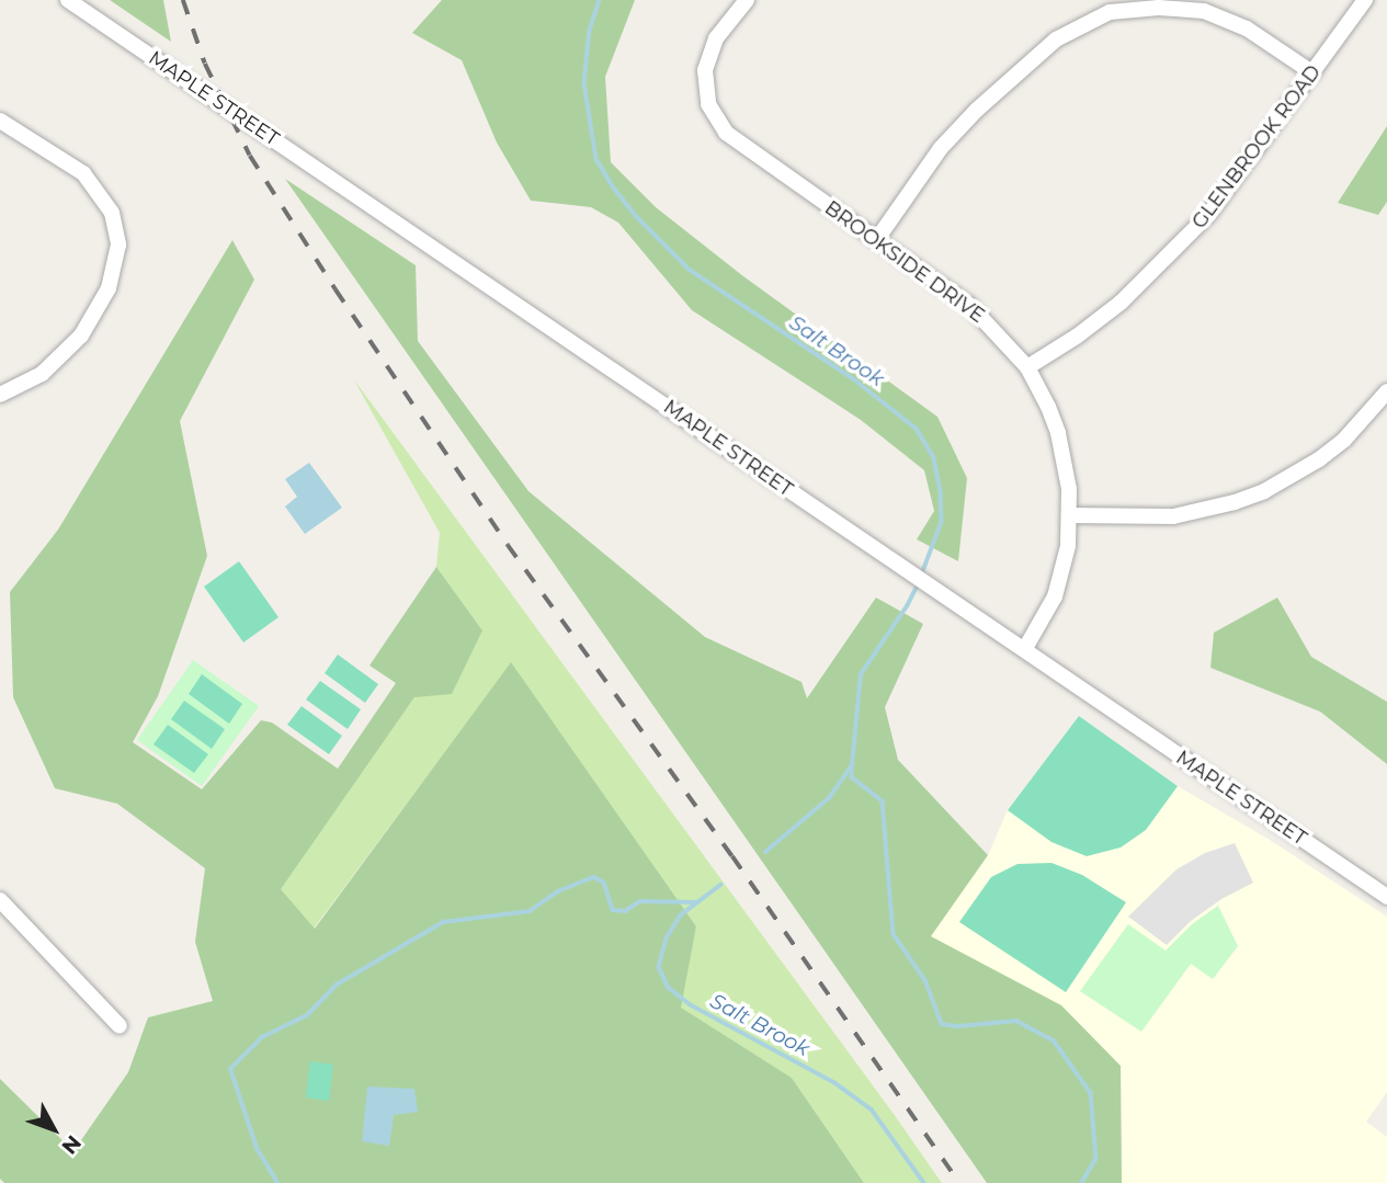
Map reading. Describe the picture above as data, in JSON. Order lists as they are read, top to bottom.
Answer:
{
  "streets": {
    "street": ["MAPLE STREET", "GLENBROOK ROAD", "BROOKSIDE DRIVE"]
  },
  "crossings": [
    ["MAPLE STREET", "BROOKSIDE DRIVE"],
    ["GLENBROOK ROAD", "BROOKSIDE DRIVE"]
  ],
  "water": ["Salt Brook"],
  "north": "bottom right"
}
